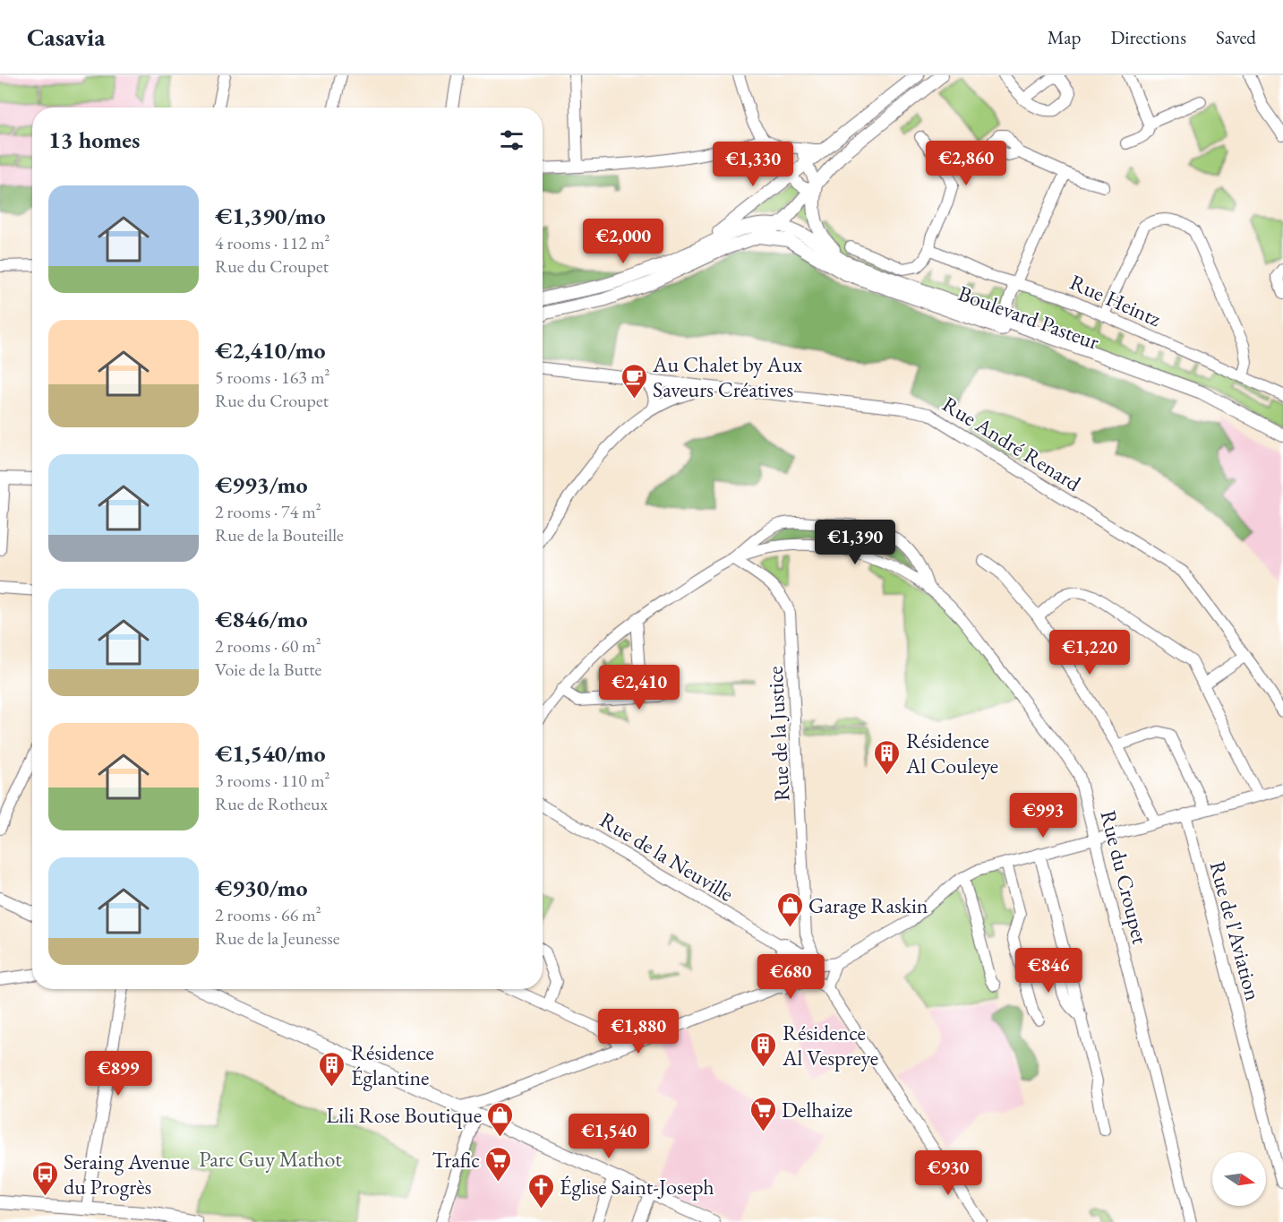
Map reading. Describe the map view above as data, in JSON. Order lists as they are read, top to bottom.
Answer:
{
  "streets": {
    "street": [
      "Rue Heintz",
      "Boulevard Pasteur",
      "Rue André Renard",
      "Rue de la Justice",
      "Rue de la Neuville",
      "Rue du Croupet",
      "Rue de l'Aviation"
    ]
  },
  "crossings": [
    ["Rue de la Justice", "Rue de la Neuville"],
    ["Rue de la Justice", "Rue du Croupet"]
  ],
  "parks": ["Parc Guy Mathot"],
  "places": {
    "cafe": ["Au Chalet by Aux Saveurs Créatives"],
    "building": ["Résidence Al Couleye", "Résidence Al Vespreye", "Résidence Églantine"],
    "shop": ["Garage Raskin", "Lili Rose Boutique"],
    "supermarket": ["Delhaize", "Trafic"],
    "bus stop": ["Seraing Avenue du Progrès"],
    "church": ["Église Saint-Joseph"]
  },
  "north": "right",
  "page": {
    "header": "Casavia",
    "nav": ["Map", "Directions", "Saved"],
    "heading": "13 homes",
    "price": [
      "€2,860",
      "€1,330",
      "€2,000",
      "€1,390",
      "€1,220",
      "€2,410",
      "€993",
      "€846",
      "€680",
      "€1,880",
      "€899",
      "€1,540",
      "€930"
    ],
    "list": [
      {
        "name": "€1,390/mo",
        "note": "4 rooms · 112 m² · Rue du Croupet"
      },
      {
        "name": "€2,410/mo",
        "note": "5 rooms · 163 m² · Rue du Croupet"
      },
      {
        "name": "€993/mo",
        "note": "2 rooms · 74 m² · Rue de la Bouteille"
      },
      {
        "name": "€846/mo",
        "note": "2 rooms · 60 m² · Voie de la Butte"
      },
      {
        "name": "€1,540/mo",
        "note": "3 rooms · 110 m² · Rue de Rotheux"
      },
      {
        "name": "€930/mo",
        "note": "2 rooms · 66 m² · Rue de la Jeunesse"
      }
    ]
  }
}
